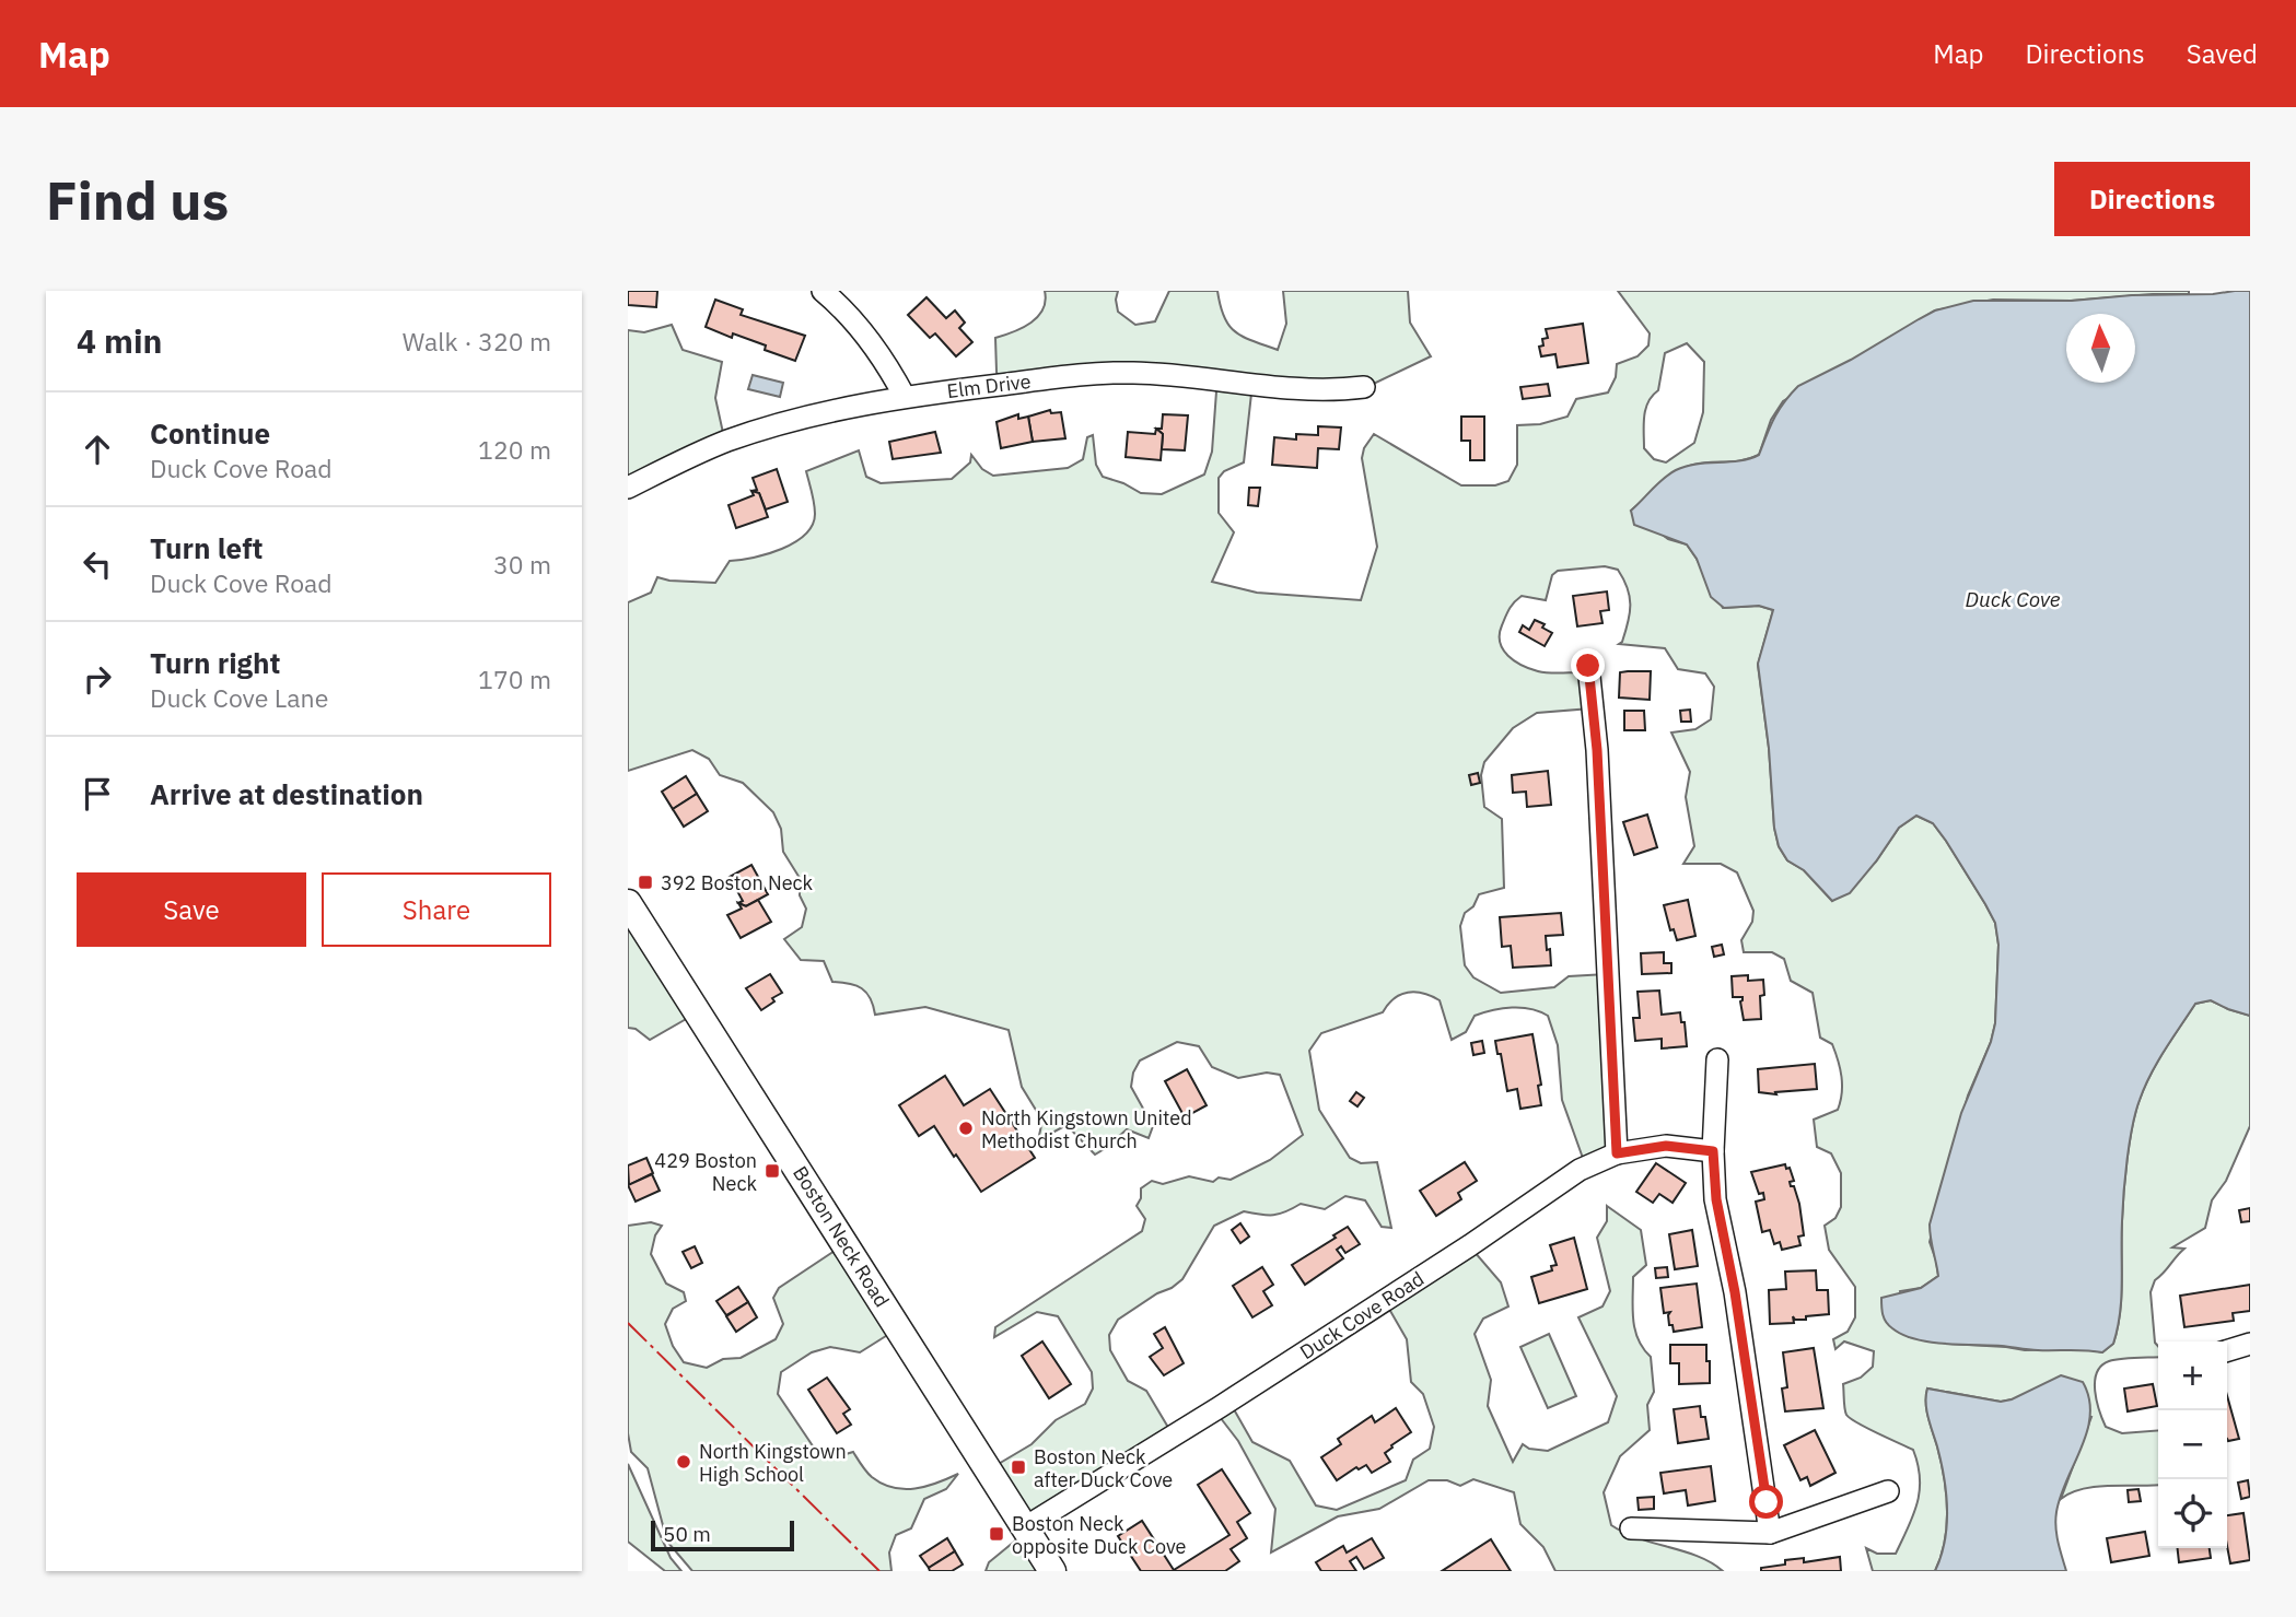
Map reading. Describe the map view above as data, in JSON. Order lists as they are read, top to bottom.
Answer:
{
  "streets": {
    "main road": ["Boston Neck Road"],
    "street": ["Elm Drive", "Duck Cove Road"]
  },
  "crossings": [
    ["Boston Neck Road", "Duck Cove Road"]
  ],
  "water": ["Duck Cove"],
  "places": {
    "transit": [
      "392 Boston Neck",
      "429 Boston Neck",
      "Boston Neck after Duck Cove",
      "Boston Neck opposite Duck Cove"
    ],
    "other": ["North Kingstown United Methodist Church", "North Kingstown High School"]
  },
  "scale_bar": "50 m",
  "north": "top",
  "page": {
    "header": "Map",
    "nav": ["Map", "Directions", "Saved"],
    "buttons": [
      "Directions",
      ["Save", "Share"]
    ],
    "title": "Find us",
    "heading": ["4 min", "Walk · 320 m"],
    "list": [
      ["Continue", "Duck Cove Road", "120 m"],
      ["Turn left", "Duck Cove Road", "30 m"],
      ["Turn right", "Duck Cove Lane", "170 m"],
      "Arrive at destination"
    ],
    "map_buttons": ["+", "−"],
    "scale": "50 m"
  }
}
